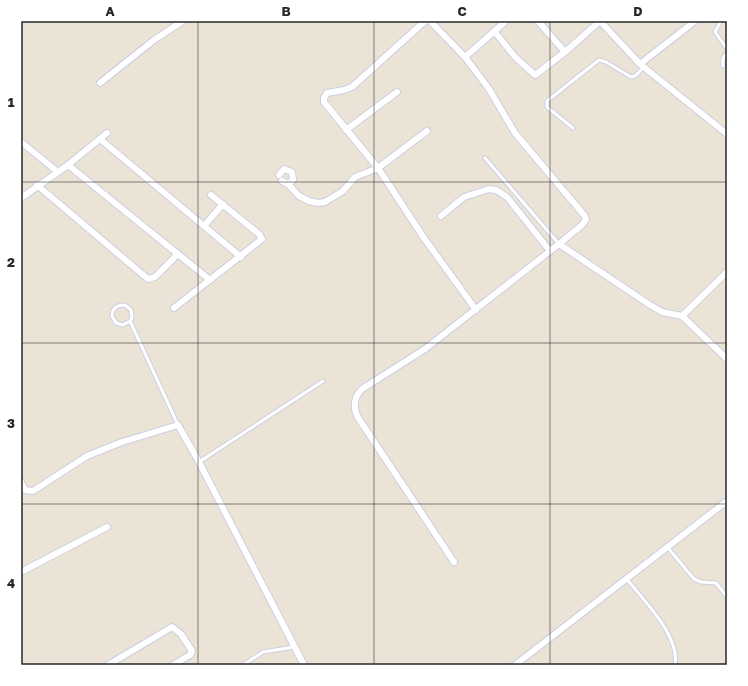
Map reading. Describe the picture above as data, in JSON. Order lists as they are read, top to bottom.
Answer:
{
  "grid": {
    "columns": [
      "A",
      "B",
      "C",
      "D"
    ],
    "rows": [
      "1",
      "2",
      "3",
      "4"
    ]
  }
}
